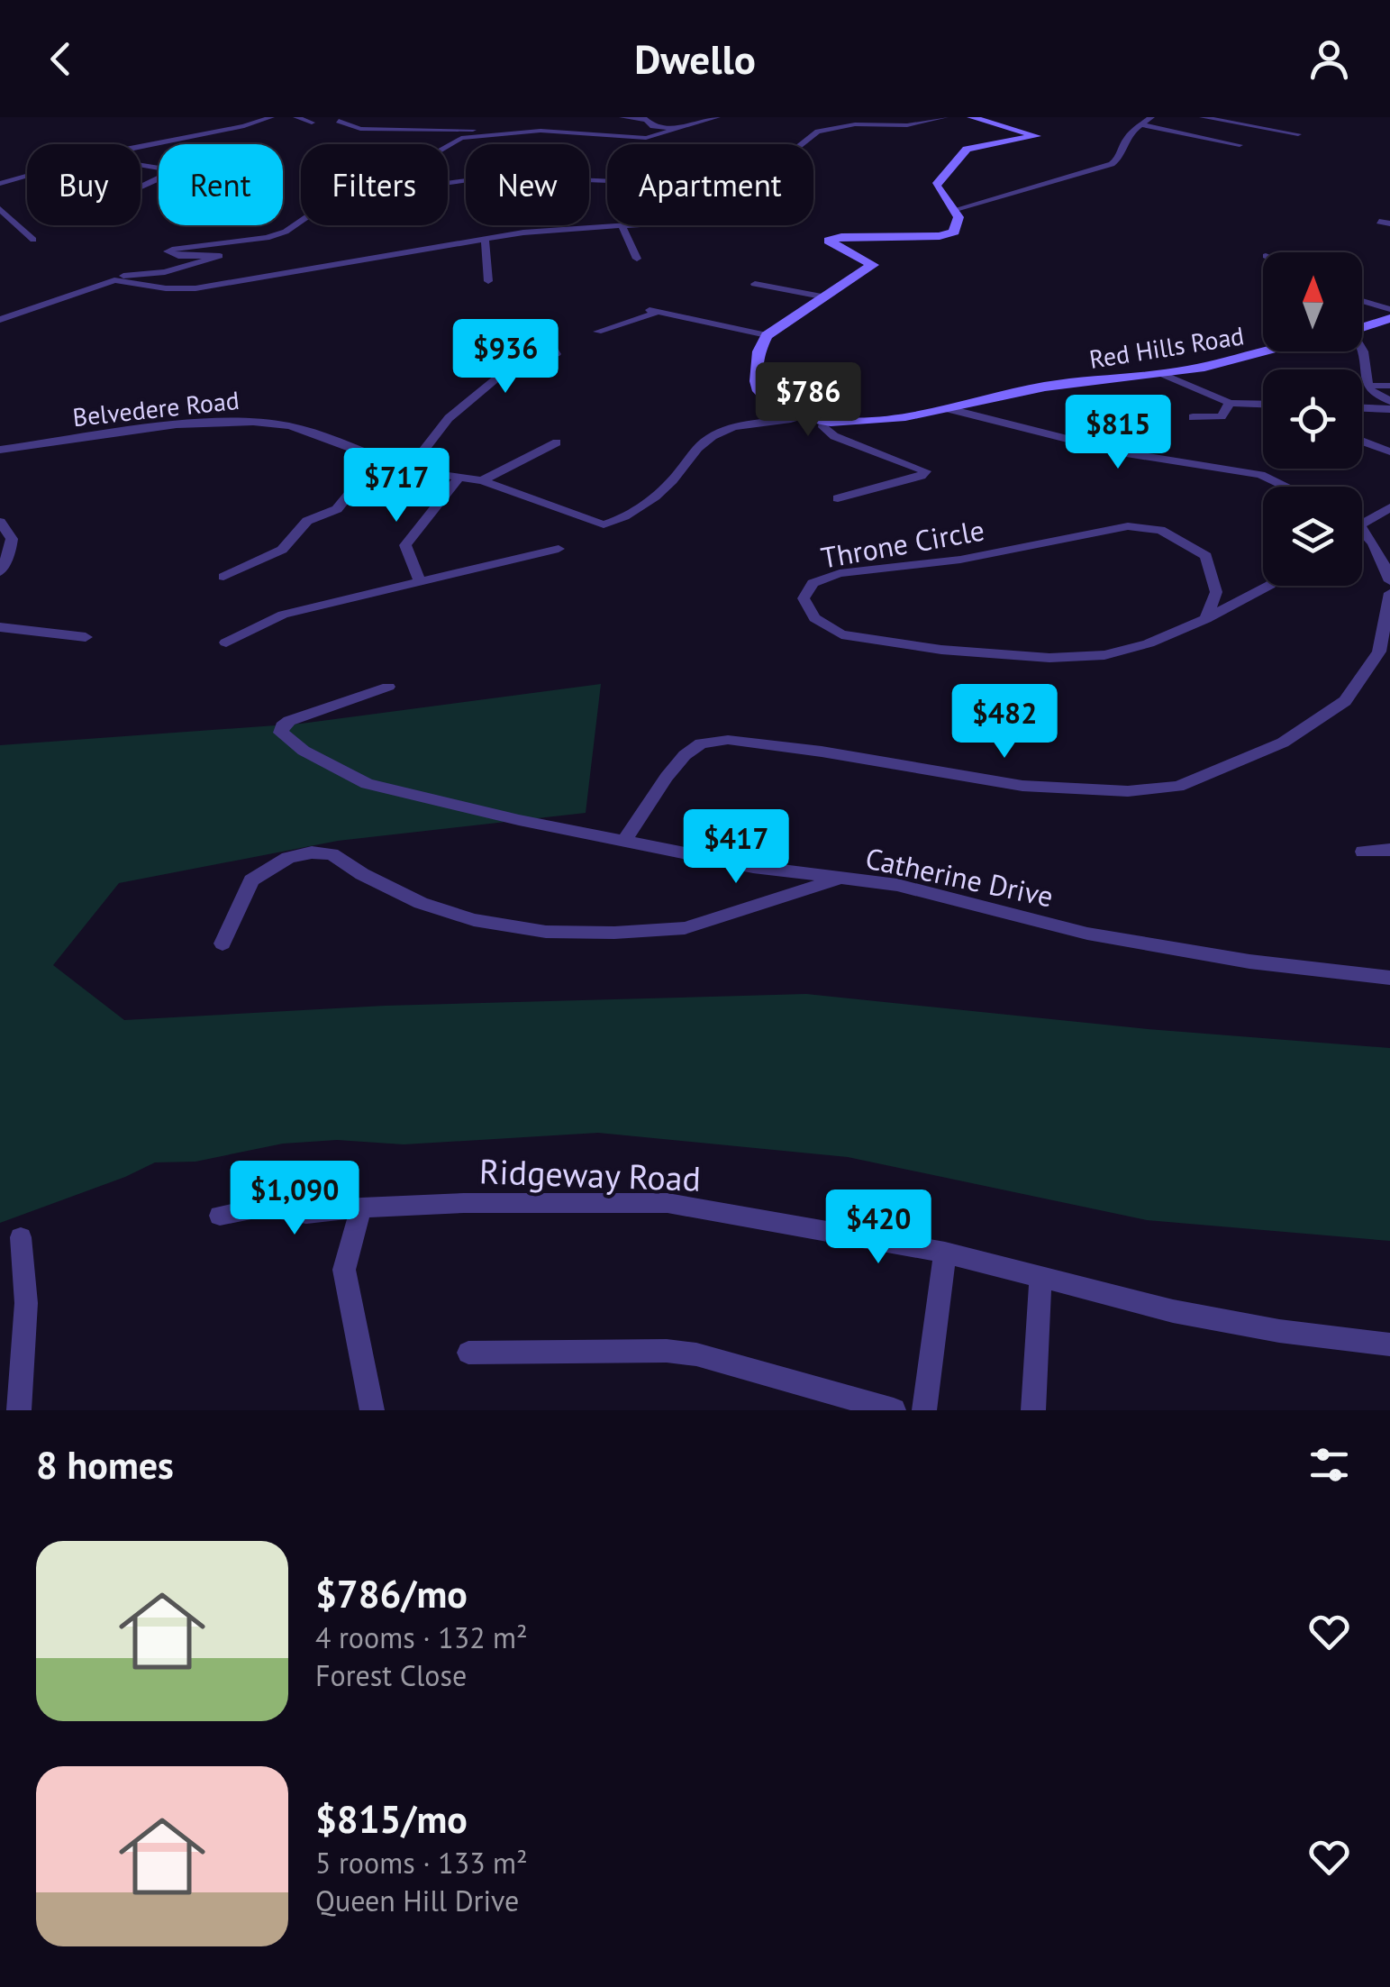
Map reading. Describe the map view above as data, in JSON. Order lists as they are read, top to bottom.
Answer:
{
  "streets": {
    "main road": ["Red Hills Road"],
    "street": [
      "Belvedere Road",
      "Throne Circle",
      "Catherine Drive",
      "Ridgeway Road"
    ]
  },
  "crossings": [
    ["Red Hills Road", "Belvedere Road"]
  ],
  "north": "top",
  "page": {
    "header": "Dwello",
    "chip": [
      "Buy",
      "Rent",
      "Filters",
      "New",
      "Apartment"
    ],
    "price": [
      "$936",
      "$786",
      "$815",
      "$717",
      "$482",
      "$417",
      "$1,090",
      "$420"
    ],
    "heading": "8 homes",
    "list": [
      {
        "name": "$786/mo",
        "note": "4 rooms · 132 m² · Forest Close"
      },
      {
        "name": "$815/mo",
        "note": "5 rooms · 133 m² · Queen Hill Drive"
      }
    ]
  }
}
